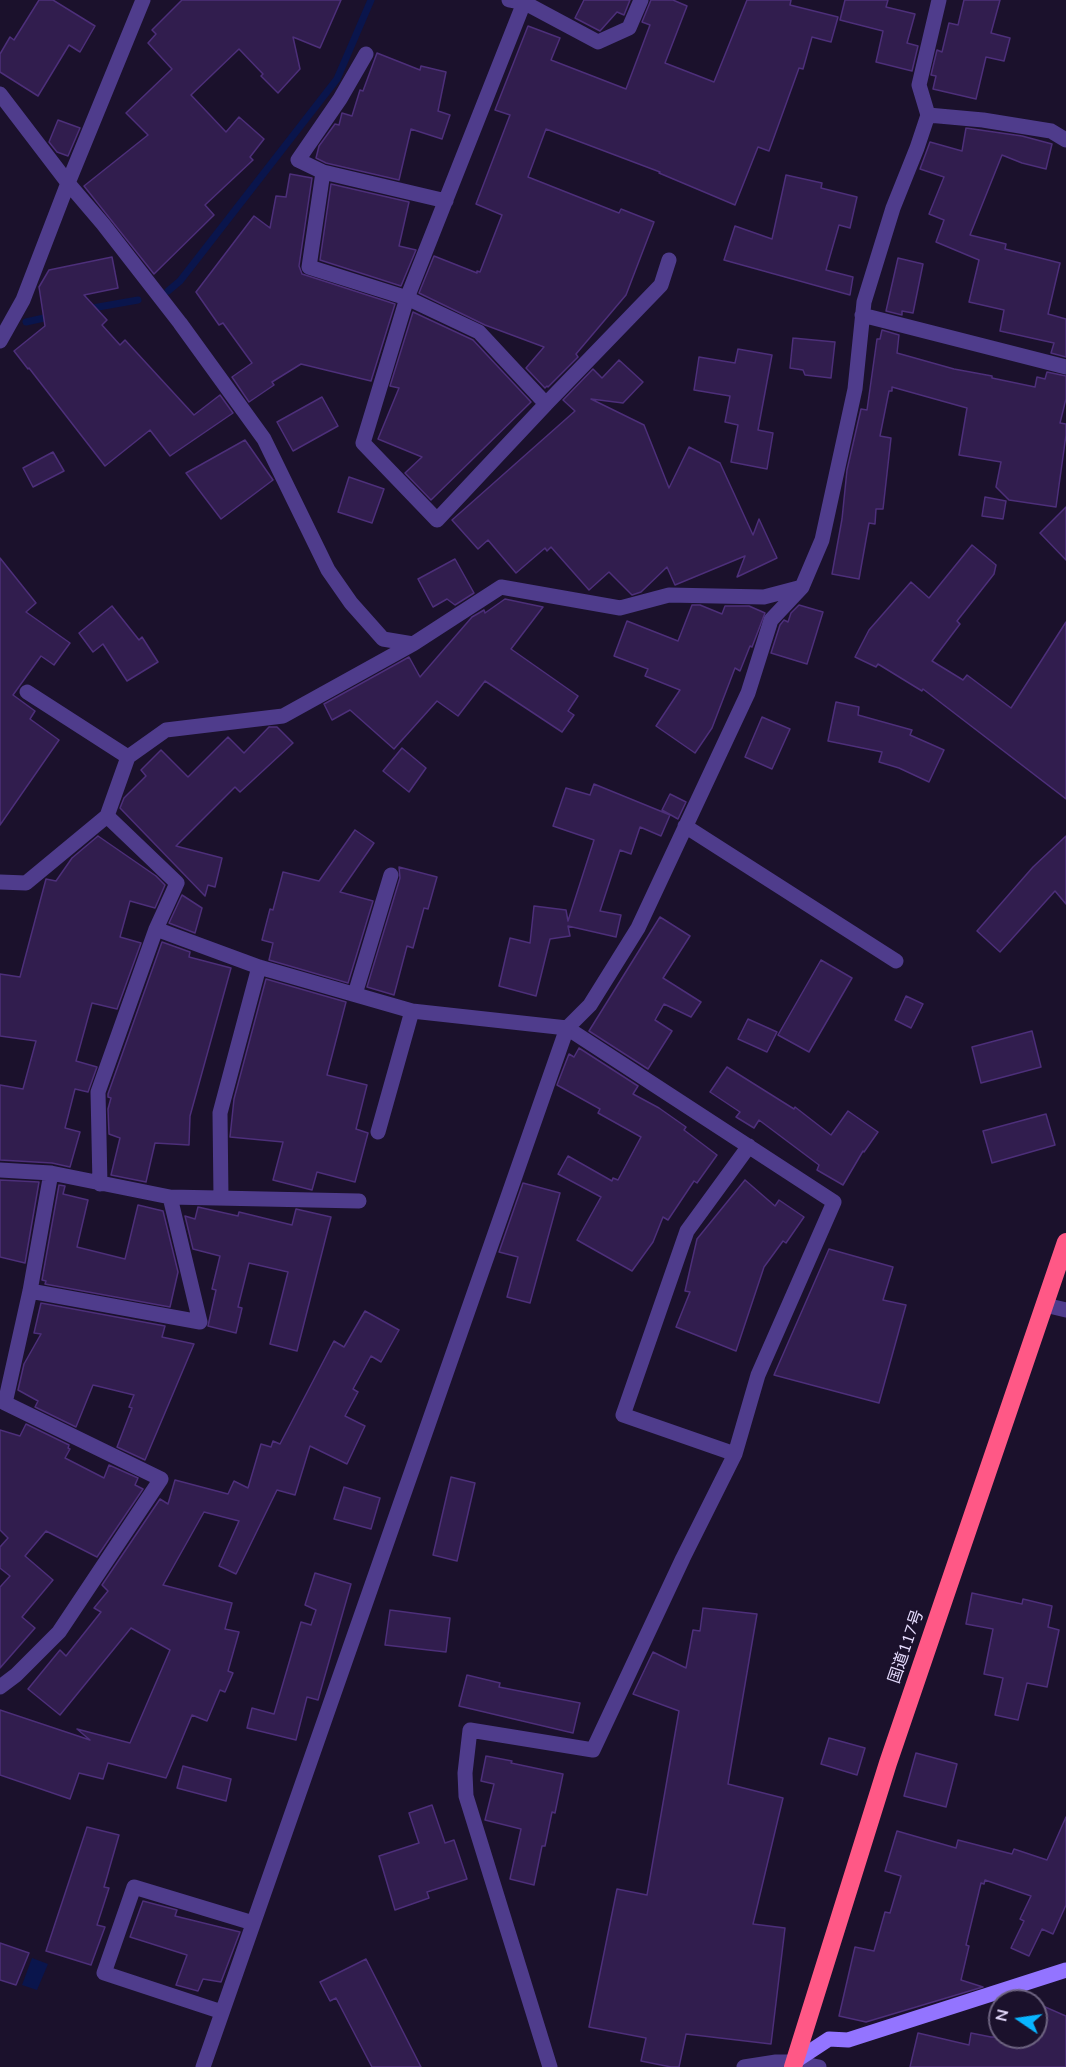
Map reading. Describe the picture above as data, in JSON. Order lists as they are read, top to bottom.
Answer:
{
  "streets": {
    "highway": ["国道117号"]
  },
  "north": "left"
}
